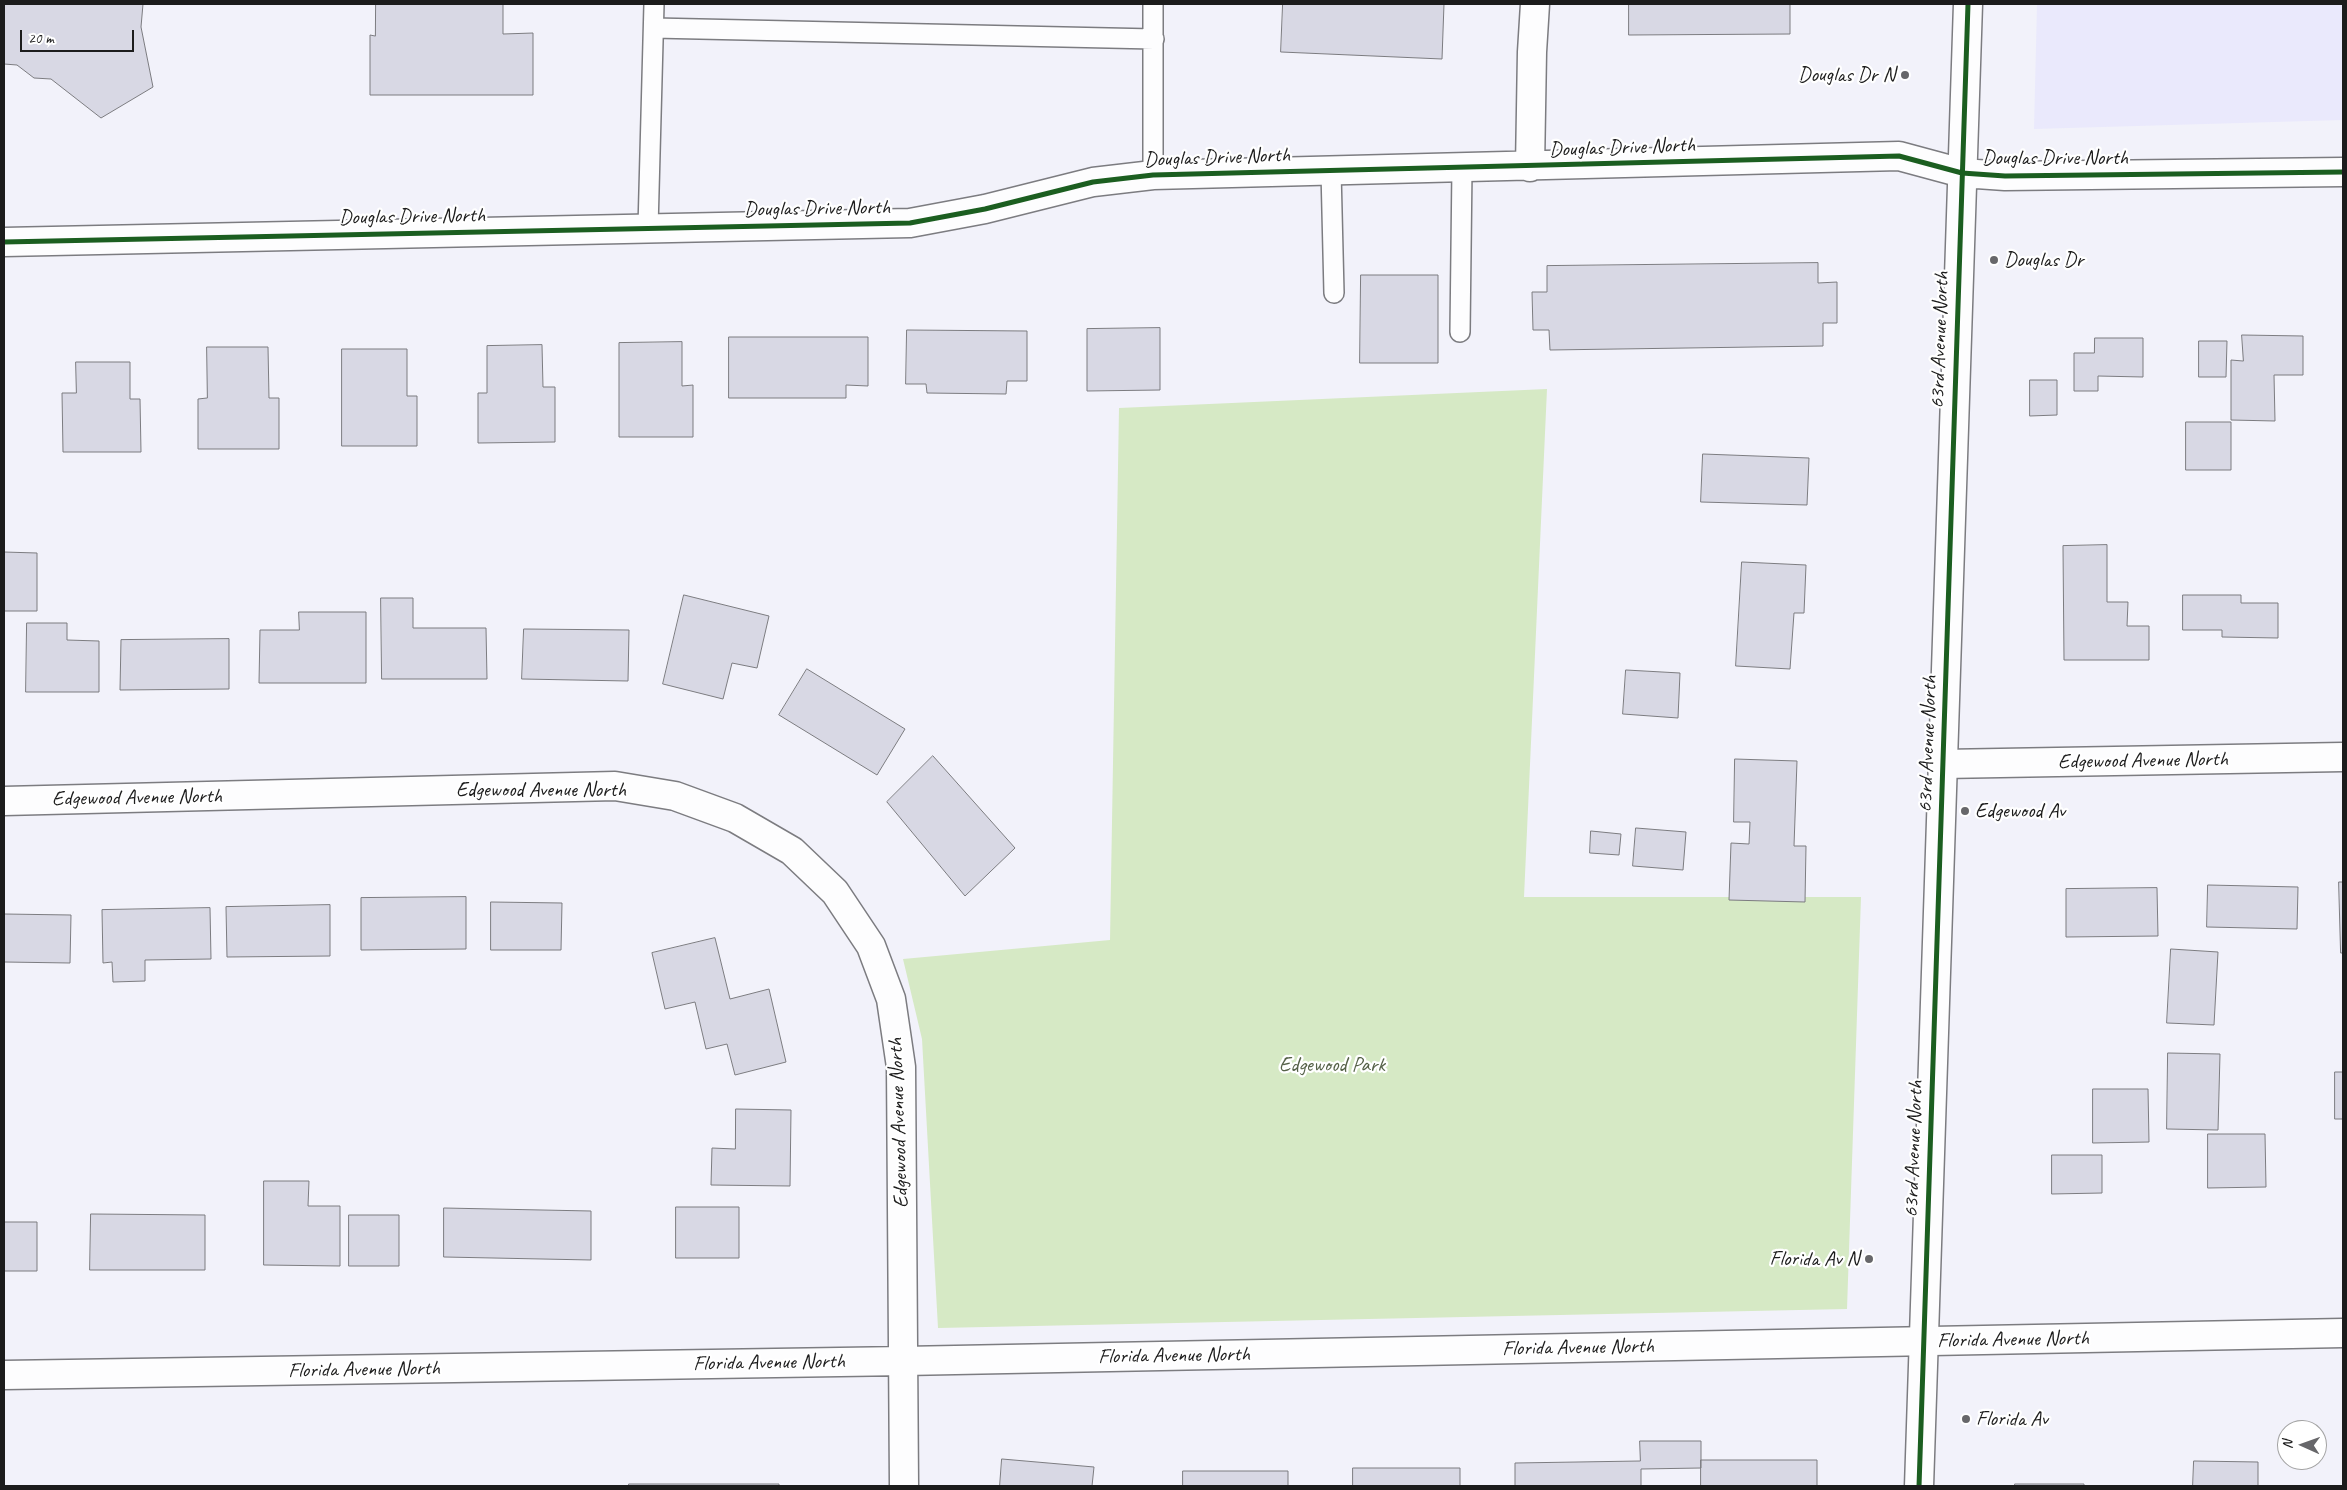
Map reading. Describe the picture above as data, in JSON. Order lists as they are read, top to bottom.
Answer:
{
  "streets": {
    "street": [
      "Douglas Drive North",
      "63rd Avenue North",
      "Edgewood Avenue North",
      "Florida Avenue North"
    ]
  },
  "crossings": [
    ["Douglas Drive North", "63rd Avenue North"],
    ["63rd Avenue North", "Edgewood Avenue North"],
    ["63rd Avenue North", "Florida Avenue North"],
    ["Edgewood Avenue North", "Florida Avenue North"]
  ],
  "parks": ["Edgewood Park"],
  "places": [
    "Douglas Dr N",
    "Douglas Dr",
    "Edgewood Av",
    "Florida Av N",
    "Florida Av"
  ],
  "scale_bar": "20 m",
  "north": "left"
}
